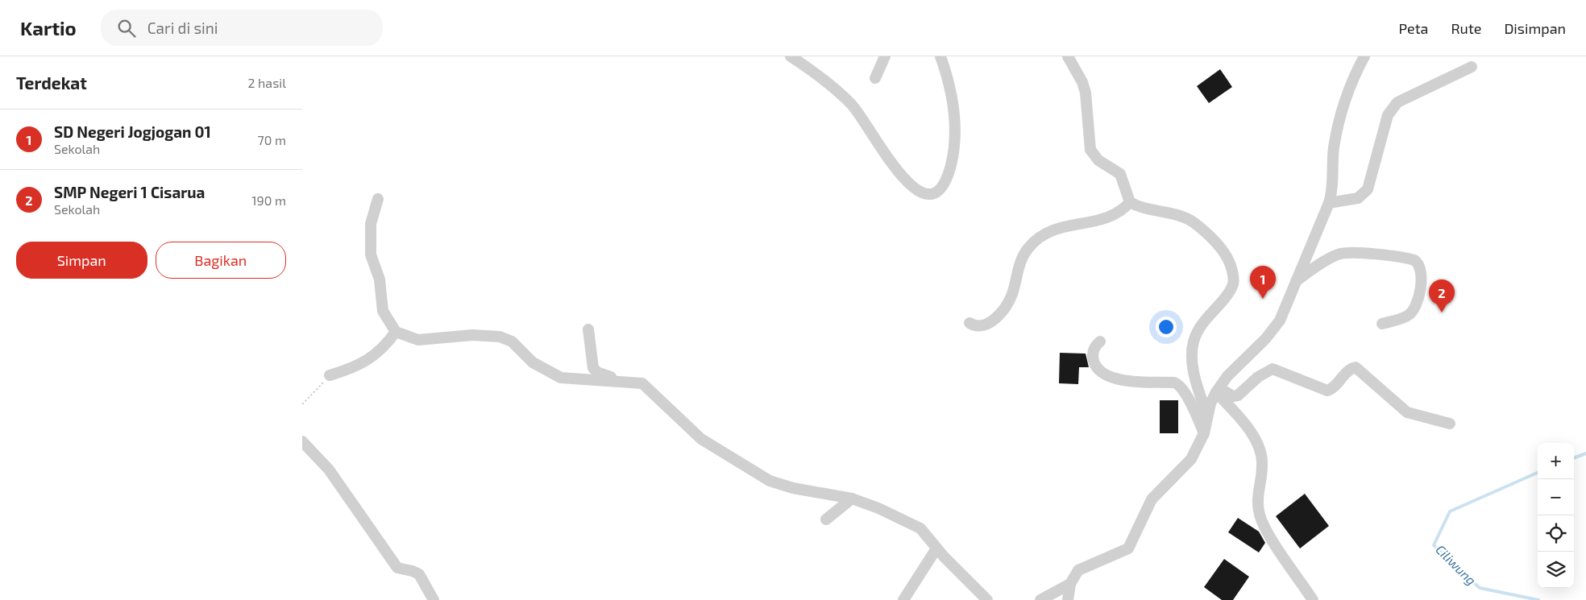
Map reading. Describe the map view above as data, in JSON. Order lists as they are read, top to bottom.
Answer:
{
  "water": ["Ciliwung"],
  "page": {
    "header": "Kartio",
    "search": "Cari di sini",
    "nav": ["Peta", "Rute", "Disimpan"],
    "heading": ["Terdekat", "2 hasil"],
    "list": [
      {
        "mark": "1",
        "name": "SD Negeri Jogjogan 01",
        "note": "Sekolah",
        "value": "70 m"
      },
      {
        "mark": "2",
        "name": "SMP Negeri 1 Cisarua",
        "note": "Sekolah",
        "value": "190 m"
      }
    ],
    "buttons": ["Simpan", "Bagikan"],
    "pins": ["1", "2"],
    "map_buttons": ["+", "−"]
  }
}
